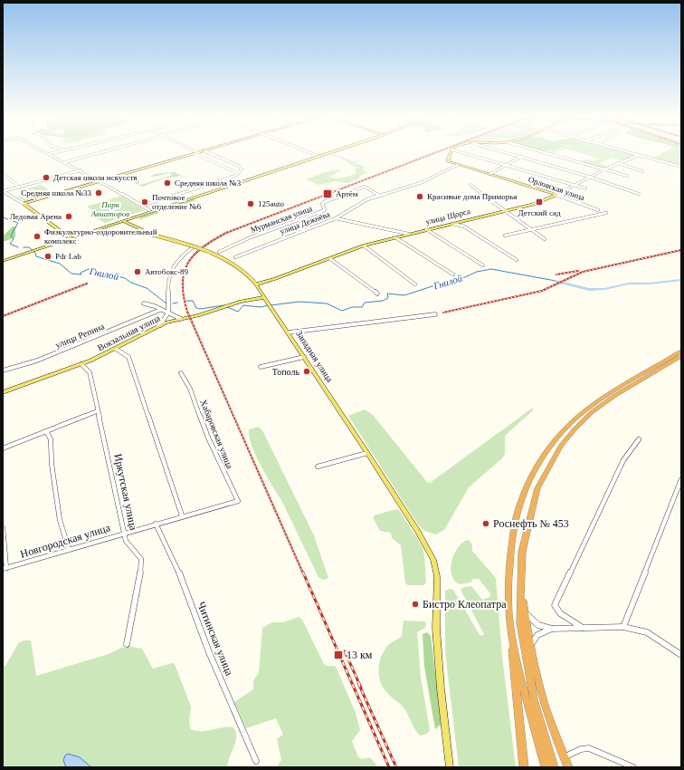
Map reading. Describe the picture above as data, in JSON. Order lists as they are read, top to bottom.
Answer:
{
  "streets": {
    "main road": [
      "Орловская улица",
      "улица Щорса",
      "Вокзальная улица",
      "Западная улица"
    ],
    "street": [
      "Мурманская улица",
      "улица Дежнёва",
      "улица Репина",
      "Хабаровская улица",
      "Иркутская улица",
      "Новгородская улица",
      "Читинская улица"
    ]
  },
  "crossings": [
    ["Орловская улица", "улица Щорса"],
    ["Орловская улица", "улица Дежнёва"],
    ["улица Щорса", "Западная улица"],
    ["Мурманская улица", "улица Дежнёва"],
    ["Вокзальная улица", "Западная улица"],
    ["Вокзальная улица", "Иркутская улица"],
    ["Хабаровская улица", "Новгородская улица"],
    ["Иркутская улица", "Новгородская улица"],
    ["Новгородская улица", "Читинская улица"]
  ],
  "water": ["Гнилой"],
  "parks": ["Парк Авиаторов"],
  "places": {
    "other": [
      "Детская школа искусств",
      "Средняя школа №3",
      "Средняя школа №33",
      "Красивые дома Приморья",
      "Почтовое отделение №6",
      "125auto",
      "Ледовая Арена",
      "Физкультурно-оздоровительный комплекс",
      "Pdr Lab",
      "Автобокс-89",
      "Тополь",
      "Роснефть № 453",
      "Бистро Клеопатра"
    ],
    "transit": ["Артём", "Детский сад", "13 км"]
  }
}
